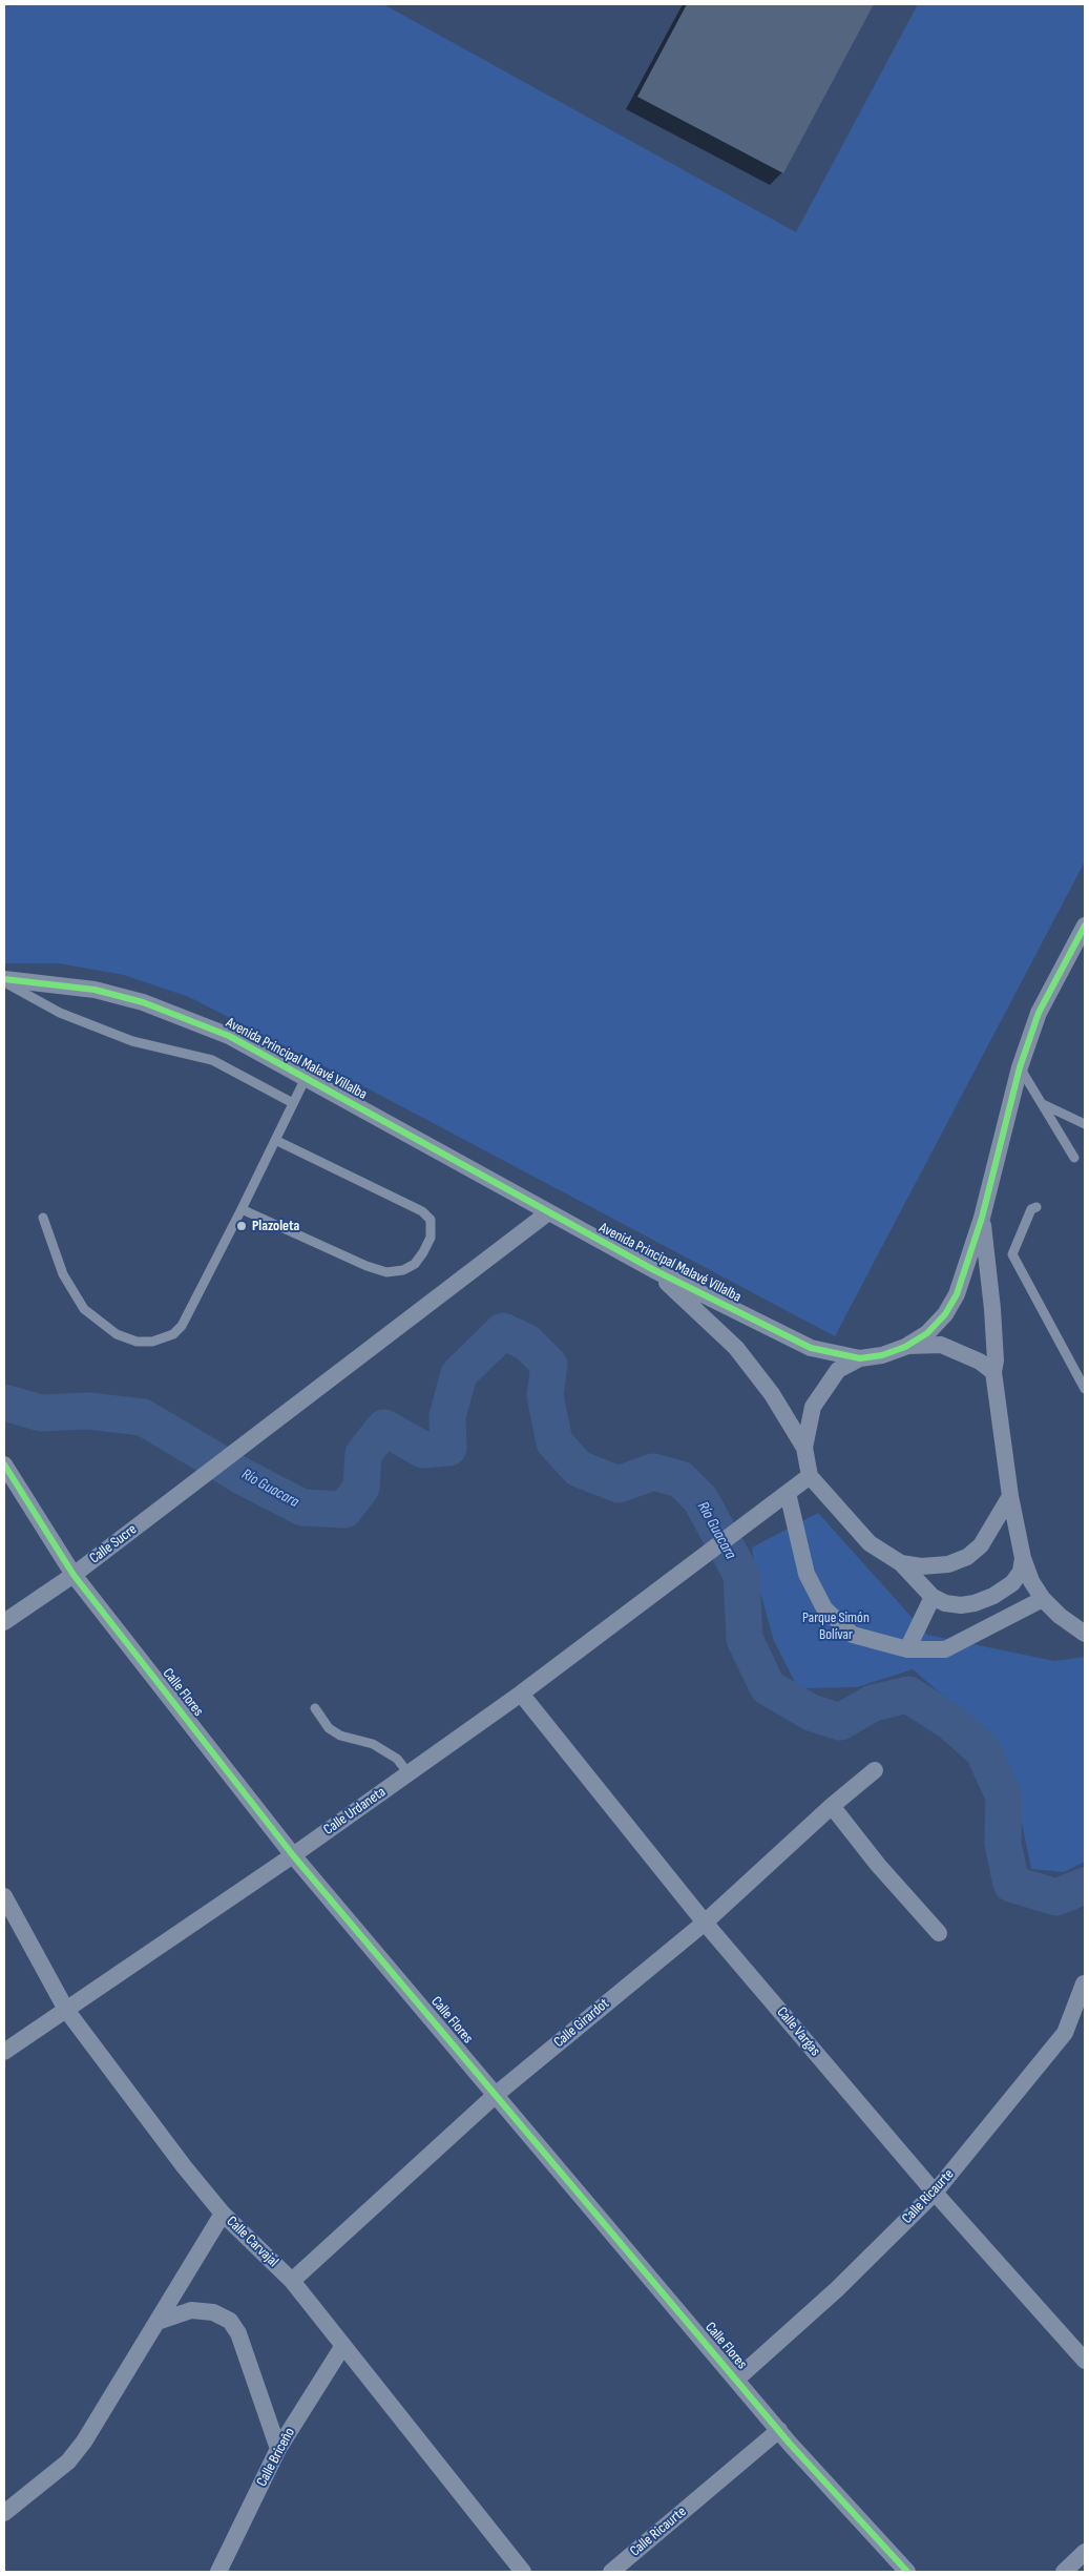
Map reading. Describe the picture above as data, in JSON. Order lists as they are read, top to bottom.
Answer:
{
  "streets": {
    "street": [
      "Avenida Principal Malavé Villalba",
      "Calle Sucre",
      "Calle Flores",
      "Calle Urdaneta",
      "Calle Girardot",
      "Calle Vargas",
      "Calle Ricaurte",
      "Calle Carvajal",
      "Calle Briceño"
    ]
  },
  "crossings": [
    ["Avenida Principal Malavé Villalba", "Calle Sucre"],
    ["Calle Sucre", "Calle Flores"],
    ["Calle Flores", "Calle Urdaneta"],
    ["Calle Flores", "Calle Girardot"],
    ["Calle Flores", "Calle Ricaurte"],
    ["Calle Urdaneta", "Calle Vargas"],
    ["Calle Urdaneta", "Calle Carvajal"],
    ["Calle Girardot", "Calle Vargas"],
    ["Calle Girardot", "Calle Carvajal"],
    ["Calle Vargas", "Calle Ricaurte"],
    ["Calle Carvajal", "Calle Briceño"]
  ],
  "water": ["Río Guacara"],
  "parks": ["Parque Simón Bolívar"],
  "places": ["Plazoleta"]
}
